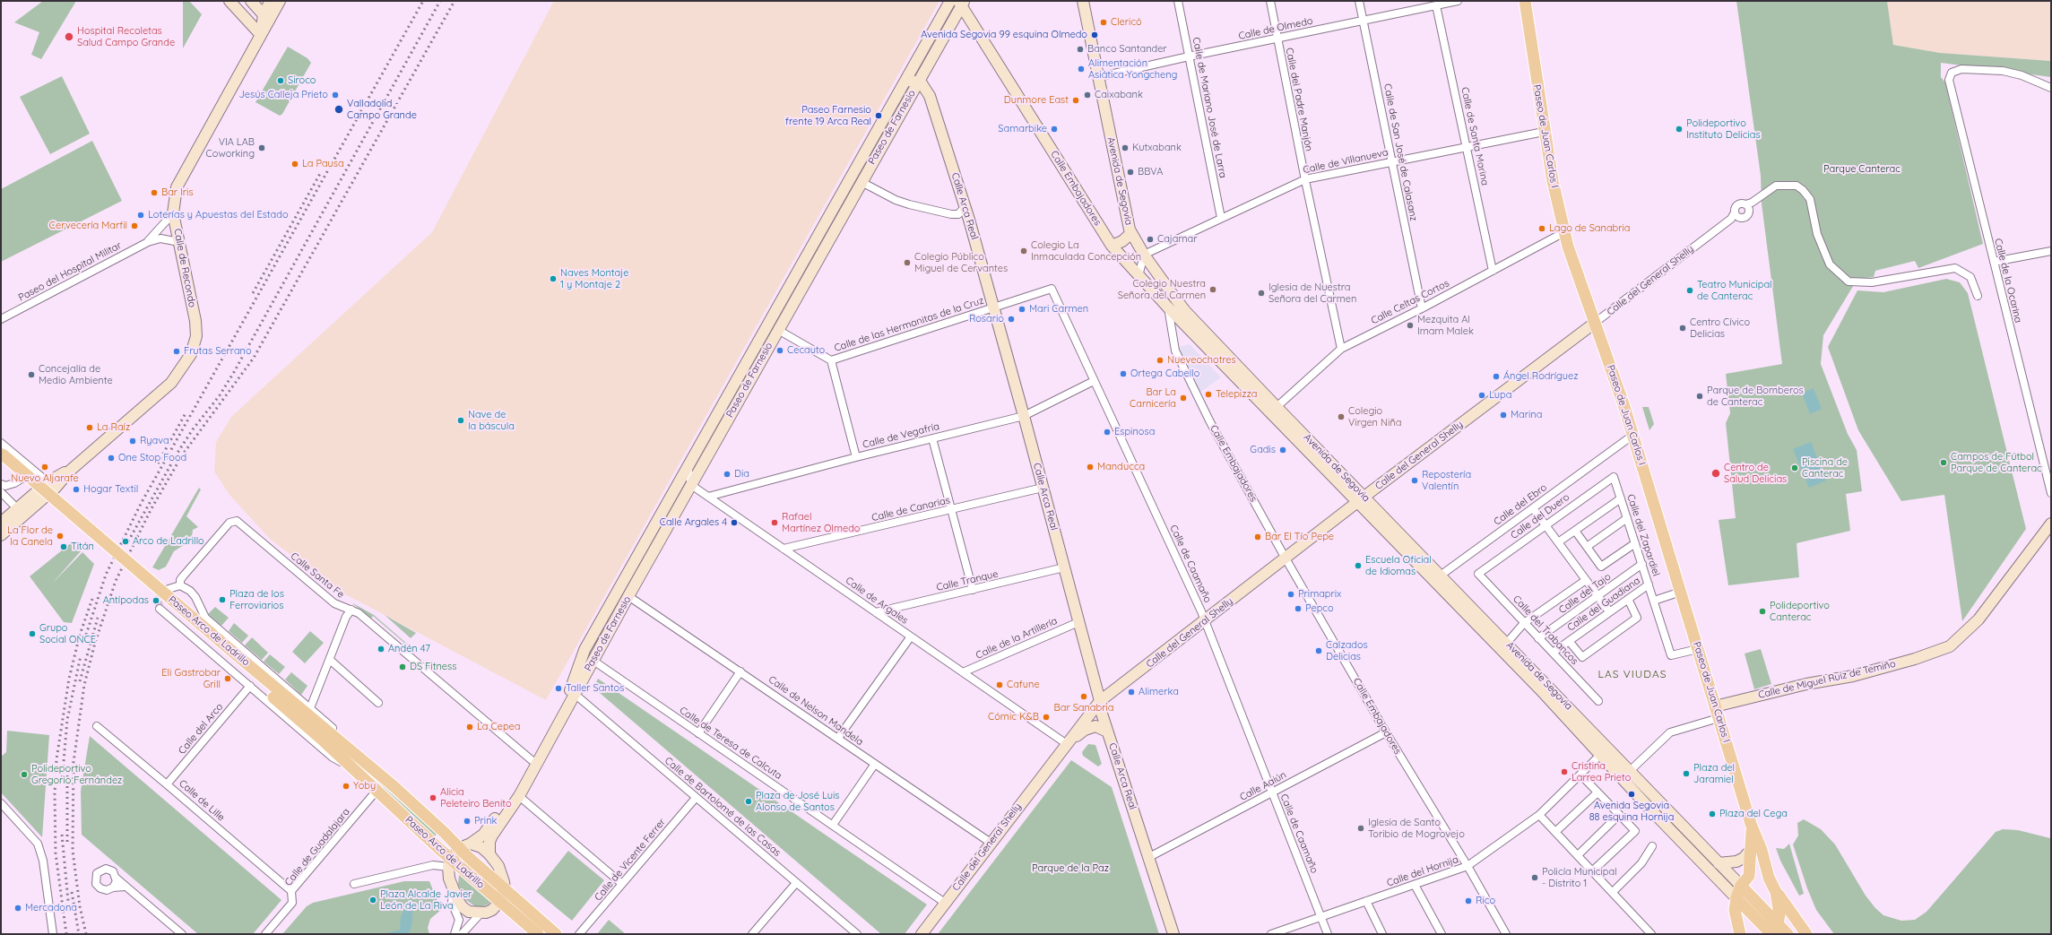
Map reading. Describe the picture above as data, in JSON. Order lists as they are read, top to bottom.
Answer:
{
  "streets": {
    "main road": [
      "Paseo de Farnesio",
      "Paseo de Juan Carlos I",
      "Avenida de Segovia",
      "Calle Embajadores",
      "Calle Arca Real",
      "Calle de Recondo",
      "Calle del General Shelly",
      "Paseo Arco de Ladrillo",
      "Calle de Miguel Ruiz de Temiño"
    ],
    "street": [
      "Calle de Olmedo",
      "Calle del Padre Manjón",
      "Calle de Mariano José de Larra",
      "Calle de Santa Marina",
      "Calle de San José de Calasanz",
      "Calle de Villanueva",
      "Paseo del Hospital Militar",
      "Calle de la Ocarina",
      "Calle Celtas Cortos",
      "Calle de las Hermanitas de la Cruz",
      "Calle de Vegafría",
      "Calle del Ebro",
      "Calle de Canarias",
      "Calle del Duero",
      "Calle del Zapardiel",
      "Calle de Caamaño",
      "Calle Santa Fe",
      "Calle Tranque",
      "Calle del Tajo",
      "Calle de Argales",
      "Calle del Guadiana",
      "Calle del Trabancos",
      "Calle de la Artillería",
      "Calle de Nelson Mandela",
      "Calle del Arco",
      "Calle de Teresa de Calcuta",
      "Calle Aaiún",
      "Calle de Lille",
      "Calle de Bartolomé de las Casas",
      "Calle de Guadalajara",
      "Calle de Vicente Ferrer",
      "Calle del Hornija"
    ]
  },
  "crossings": [
    ["Calle de Olmedo", "Calle del Padre Manjón"],
    ["Calle de Olmedo", "Calle de Mariano José de Larra"],
    ["Calle de Olmedo", "Calle de Santa Marina"],
    ["Calle de Olmedo", "Calle de San José de Calasanz"],
    ["Calle de Olmedo", "Avenida de Segovia"],
    ["Calle del Padre Manjón", "Calle de Villanueva"],
    ["Calle del Padre Manjón", "Calle Celtas Cortos"],
    ["Calle de Mariano José de Larra", "Calle de Villanueva"],
    ["Paseo de Farnesio", "Calle Embajadores"],
    ["Paseo de Farnesio", "Calle Arca Real"],
    ["Paseo de Farnesio", "Calle de las Hermanitas de la Cruz"],
    ["Paseo de Farnesio", "Calle Santa Fe"],
    ["Paseo de Farnesio", "Calle de Argales"],
    ["Paseo de Farnesio", "Paseo Arco de Ladrillo"],
    ["Paseo de Farnesio", "Calle de Nelson Mandela"],
    ["Paseo de Farnesio", "Calle de Teresa de Calcuta"],
    ["Paseo de Farnesio", "Calle de Bartolomé de las Casas"],
    ["Calle de Santa Marina", "Calle de Villanueva"],
    ["Calle de Santa Marina", "Calle Celtas Cortos"],
    ["Paseo de Juan Carlos I", "Calle de Villanueva"],
    ["Paseo de Juan Carlos I", "Calle del General Shelly"],
    ["Paseo de Juan Carlos I", "Calle Celtas Cortos"],
    ["Paseo de Juan Carlos I", "Calle del Ebro"],
    ["Paseo de Juan Carlos I", "Calle del Zapardiel"],
    ["Paseo de Juan Carlos I", "Calle de Miguel Ruiz de Temiño"],
    ["Calle de San José de Calasanz", "Calle de Villanueva"],
    ["Calle de San José de Calasanz", "Calle Celtas Cortos"],
    ["Calle de Villanueva", "Avenida de Segovia"],
    ["Avenida de Segovia", "Calle Embajadores"],
    ["Avenida de Segovia", "Calle del General Shelly"],
    ["Avenida de Segovia", "Calle Celtas Cortos"],
    ["Avenida de Segovia", "Calle del Ebro"],
    ["Avenida de Segovia", "Calle del Hornija"],
    ["Calle Embajadores", "Calle del General Shelly"],
    ["Calle Embajadores", "Calle Aaiún"],
    ["Calle Embajadores", "Calle del Hornija"],
    ["Calle Arca Real", "Calle del General Shelly"],
    ["Calle Arca Real", "Calle de las Hermanitas de la Cruz"],
    ["Calle Arca Real", "Calle de Vegafría"],
    ["Calle Arca Real", "Calle de Canarias"],
    ["Calle Arca Real", "Calle Tranque"],
    ["Calle Arca Real", "Calle de la Artillería"],
    ["Calle Arca Real", "Calle Aaiún"],
    ["Calle de Recondo", "Paseo del Hospital Militar"],
    ["Calle del General Shelly", "Calle de Caamaño"],
    ["Calle del General Shelly", "Calle de Argales"],
    ["Calle del General Shelly", "Calle de Nelson Mandela"],
    ["Calle del General Shelly", "Calle de Teresa de Calcuta"],
    ["Calle de las Hermanitas de la Cruz", "Calle de Caamaño"],
    ["Calle de Vegafría", "Calle de Caamaño"],
    ["Calle de Vegafría", "Calle de Argales"],
    ["Calle de Canarias", "Calle de Argales"],
    ["Calle del Duero", "Calle del Zapardiel"],
    ["Calle del Duero", "Calle del Trabancos"],
    ["Calle del Zapardiel", "Calle del Tajo"],
    ["Calle del Zapardiel", "Calle del Guadiana"],
    ["Calle de Caamaño", "Calle Aaiún"],
    ["Calle de Caamaño", "Calle del Hornija"],
    ["Calle Tranque", "Calle de Argales"],
    ["Calle del Tajo", "Calle del Trabancos"],
    ["Calle de Argales", "Calle de la Artillería"],
    ["Calle del Guadiana", "Calle del Trabancos"],
    ["Paseo Arco de Ladrillo", "Calle del Arco"],
    ["Paseo Arco de Ladrillo", "Calle de Guadalajara"],
    ["Calle del Arco", "Calle de Lille"],
    ["Calle de Lille", "Calle de Guadalajara"],
    ["Calle de Bartolomé de las Casas", "Calle de Vicente Ferrer"]
  ],
  "districts": ["LAS VIUDAS"],
  "parks": ["Parque Canterac", "Parque de la Paz"],
  "places": [
    "Clericó",
    "Avenida Segovia 99 esquina Olmedo",
    "Hospital Recoletas Salud Campo Grande",
    "Banco Santander",
    "Alimentación Asiática Yongcheng",
    "Siroco",
    "Jesús Calleja Prieto",
    "Caixabank",
    "Dunmore East",
    "Valladolid - Campo Grande",
    "Paseo Farnesio frente 19 Arca Real",
    "Samarbike",
    "Polideportivo Instituto Delicias",
    "VIA LAB Coworking",
    "Kutxabank",
    "La Pausa",
    "BBVA",
    "Bar Iris",
    "Loterías y Apuestas del Estado",
    "Cervecería Marfil",
    "Lago de Sanabria",
    "Cajamar",
    "Colegio La Inmaculada Concepción",
    "Colegio Público Miguel de Cervantes",
    "Naves Montaje 1 y Montaje 2",
    "Colegio Nuestra Señora del Carmen",
    "Teatro Municipal de Canterac",
    "Iglesia de Nuestra Señora del Carmen",
    "Mari Carmen",
    "Rosario",
    "Mezquita Al Imam Malek",
    "Centro Cívico Delicias",
    "Cecauto",
    "Frutas Serrano",
    "Nueveochotres",
    "Ortega Cabello",
    "Concejalía de Medio Ambiente",
    "Ángel Rodríguez",
    "Telepizza",
    "Lupa",
    "Parque de Bomberos de Canterac",
    "Bar La Carnicería",
    "Marina",
    "Colegio Virgen Niña",
    "Nave de la báscula",
    "La Raíz",
    "Espinosa",
    "Ryava",
    "Gadis",
    "One Stop Food",
    "Campos de Fútbol Parque de Canterac",
    "Nuevo Aljarafe",
    "Manducca",
    "Piscina de Canterac",
    "Centro de Salud Delicias",
    "Dia",
    "Repostería Valentín",
    "Hogar Textil",
    "Calle Argales 4",
    "Rafael Martínez Olmedo",
    "La Flor de la Canela",
    "Bar El Tío Pepe",
    "Arco de Ladrillo",
    "Titán",
    "Escuela Oficial de Idiomas",
    "Primaprix",
    "Plaza de los Ferroviarios",
    "Antípodas",
    "Pepco",
    "Polideportivo Canterac",
    "Grupo Social ONCE",
    "Andén 47",
    "Calzados Delicias",
    "DS Fitness",
    "Eli Gastrobar Grill",
    "Cafune",
    "Taller Santos",
    "Alimerka",
    "Bar Sanabria",
    "Cómic K&B",
    "La Cepea",
    "Cristina Larrea Prieto",
    "Plaza del Jaramiel",
    "Polideportivo Gregorio Fernández",
    "Yoby",
    "Avenida Segovia 88 esquina Hornija",
    "Alicia Peleteiro Benito",
    "Plaza de José Luis Alonso de Santos",
    "Plaza del Cega",
    "Prink",
    "Iglesia de Santo Toribio de Mogrovejo",
    "Policía Municipal - Distrito 1",
    "Plaza Alcalde Javier León de La Riva",
    "Rico",
    "Mercadona"
  ]
}
